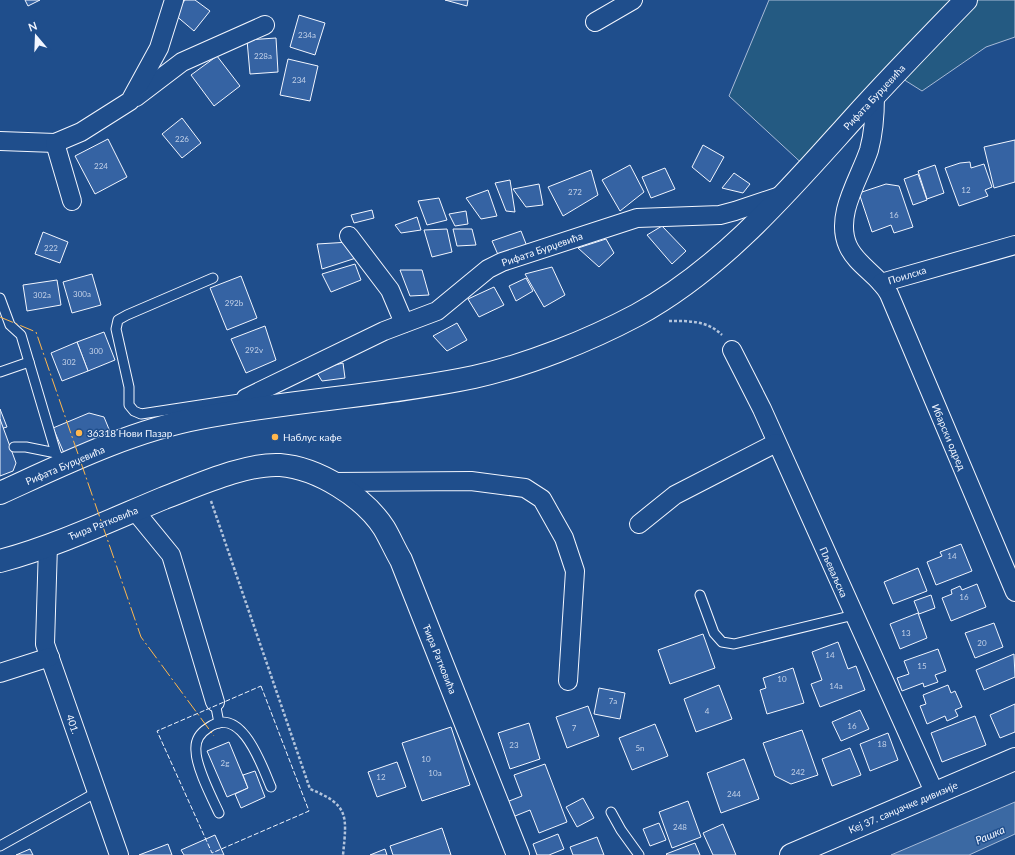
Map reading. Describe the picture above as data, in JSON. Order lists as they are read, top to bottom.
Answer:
{
  "streets": {
    "main road": ["Рифата Бурџевића", "Ћира Ратковића", "Кеј 37. санџачке дивизије"],
    "street": [
      "Поилска",
      "Ибарски одред",
      "Пљеваљска",
      "401."
    ]
  },
  "crossings": [
    ["Рифата Бурџевића", "Поилска"],
    ["Поилска", "Ибарски одред"],
    ["Ћира Ратковића", "401."],
    ["Пљеваљска", "Кеј 37. санџачке дивизије"]
  ],
  "water": ["Рашка"],
  "places": ["36318 Нови Пазар", "Наблус кафе"],
  "house_numbers": [
    "234a",
    "228a",
    "234",
    "226",
    "224",
    "12",
    "272",
    "16",
    "222",
    "300a",
    "302a",
    "292b",
    "292v",
    "300",
    "302",
    "14",
    "16",
    "13",
    "20",
    "14",
    "15",
    "10",
    "14a",
    "7a",
    "4",
    "16",
    "7",
    "18",
    "23",
    "5n",
    "10",
    "2g",
    "242",
    "10a",
    "12",
    "244",
    "248"
  ],
  "north": "top"
}
